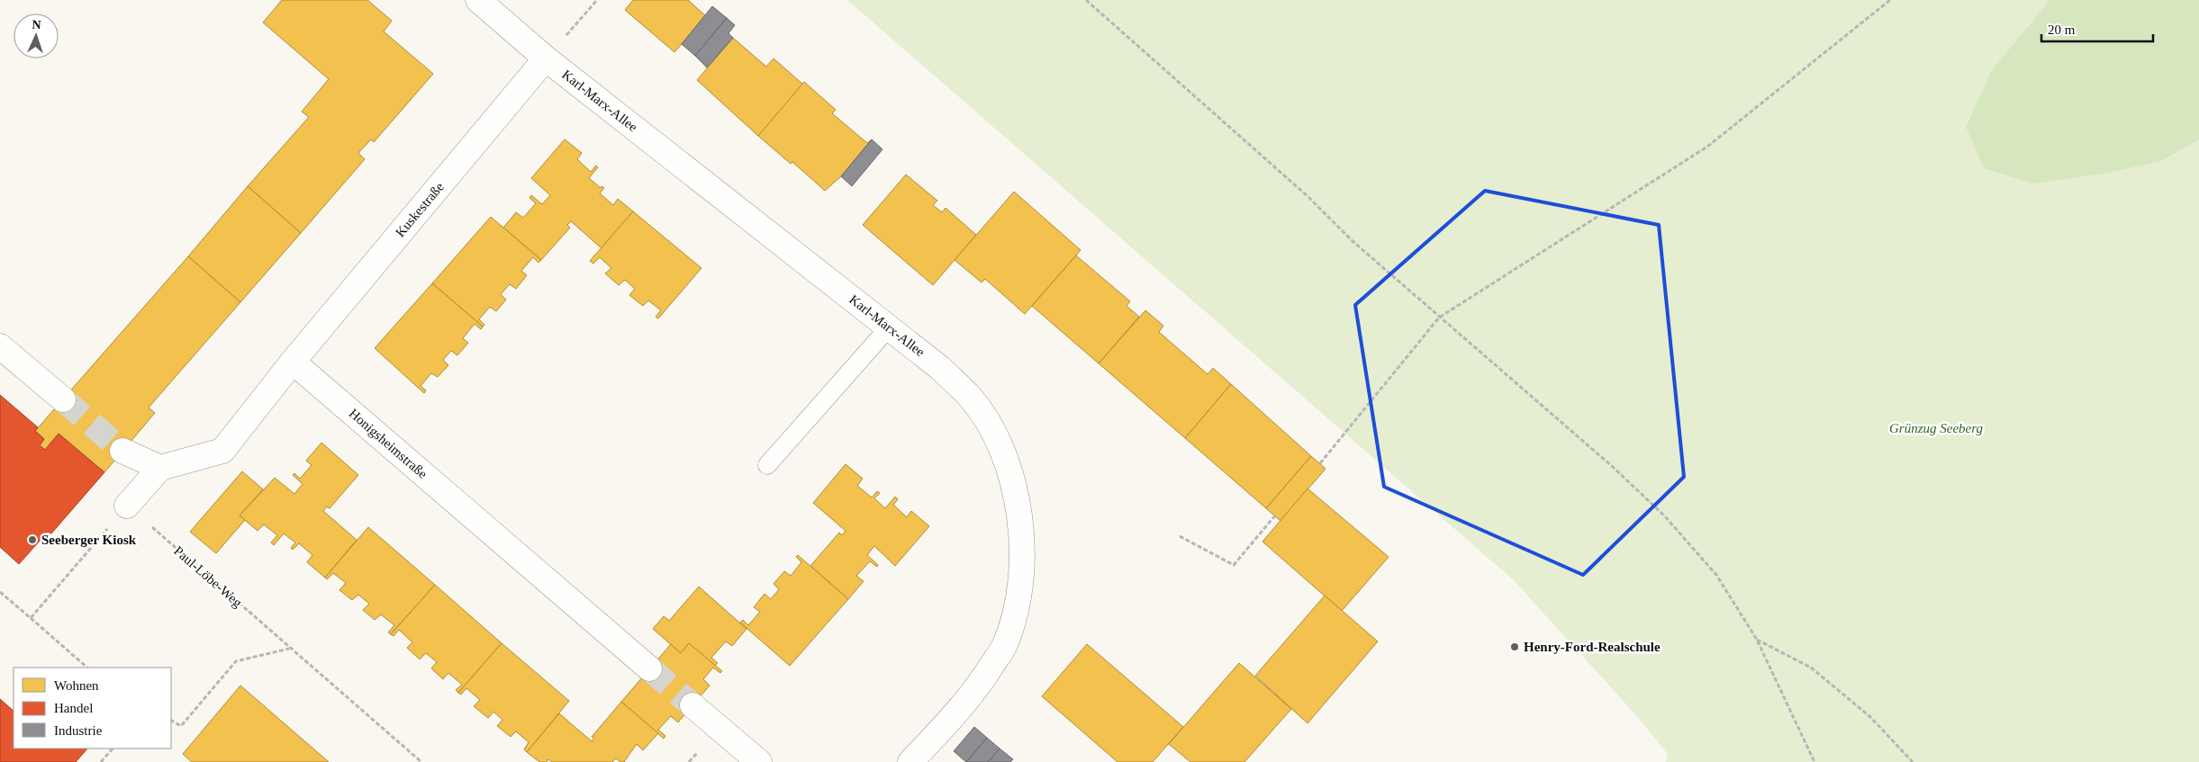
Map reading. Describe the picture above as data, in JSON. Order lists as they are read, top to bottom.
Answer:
{
  "streets": {
    "street": ["Karl-Marx-Allee", "Kuskestraße", "Honigsheimstraße"],
    "path": ["Paul-Löbe-Weg"]
  },
  "crossings": [
    ["Karl-Marx-Allee", "Kuskestraße"],
    ["Kuskestraße", "Honigsheimstraße"]
  ],
  "parks": ["Grünzug Seeberg"],
  "places": ["Seeberger Kiosk", "Henry-Ford-Realschule"],
  "legend": ["Wohnen", "Handel", "Industrie"],
  "scale_bar": "20 m",
  "north": "top"
}
